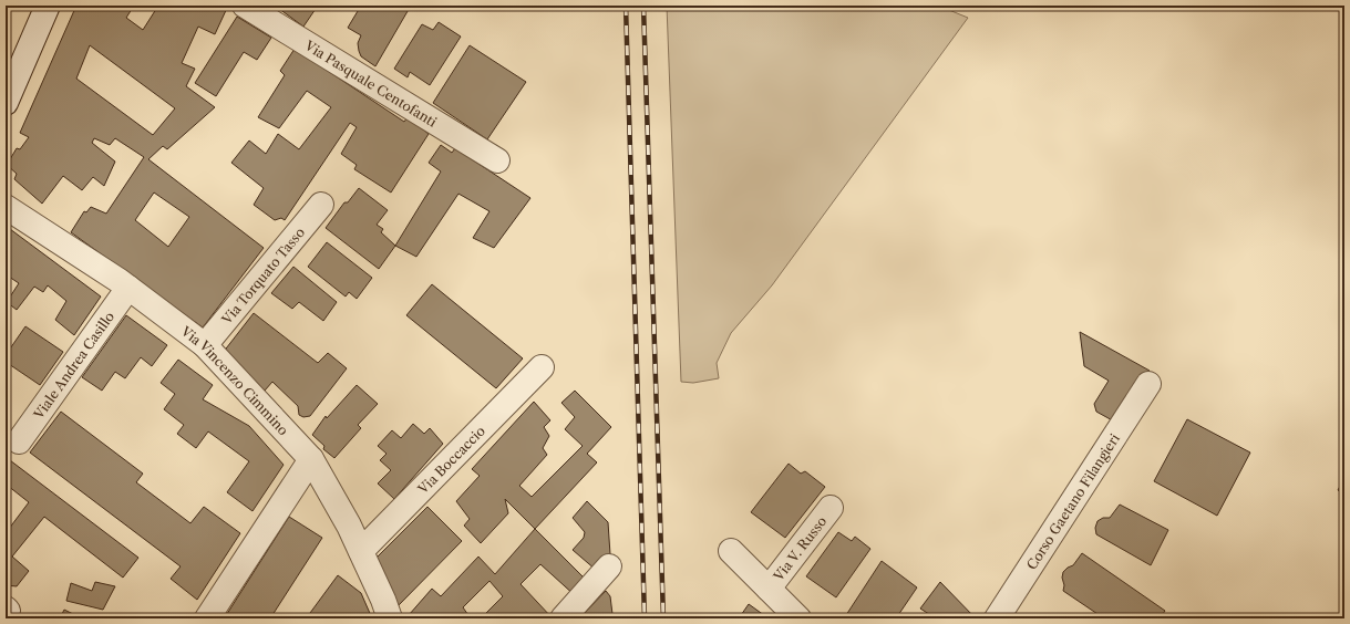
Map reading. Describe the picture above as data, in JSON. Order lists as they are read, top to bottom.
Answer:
{
  "streets": {
    "street": [
      "Via Pasquale Centofanti",
      "Via Torquato Tasso",
      "Viale Andrea Casillo",
      "Via Vincenzo Cimmino",
      "Via Boccaccio",
      "Corso Gaetano Filangieri",
      "Via V. Russo"
    ]
  },
  "crossings": [
    ["Via Torquato Tasso", "Via Vincenzo Cimmino"],
    ["Viale Andrea Casillo", "Via Vincenzo Cimmino"],
    ["Via Vincenzo Cimmino", "Via Boccaccio"]
  ]
}
